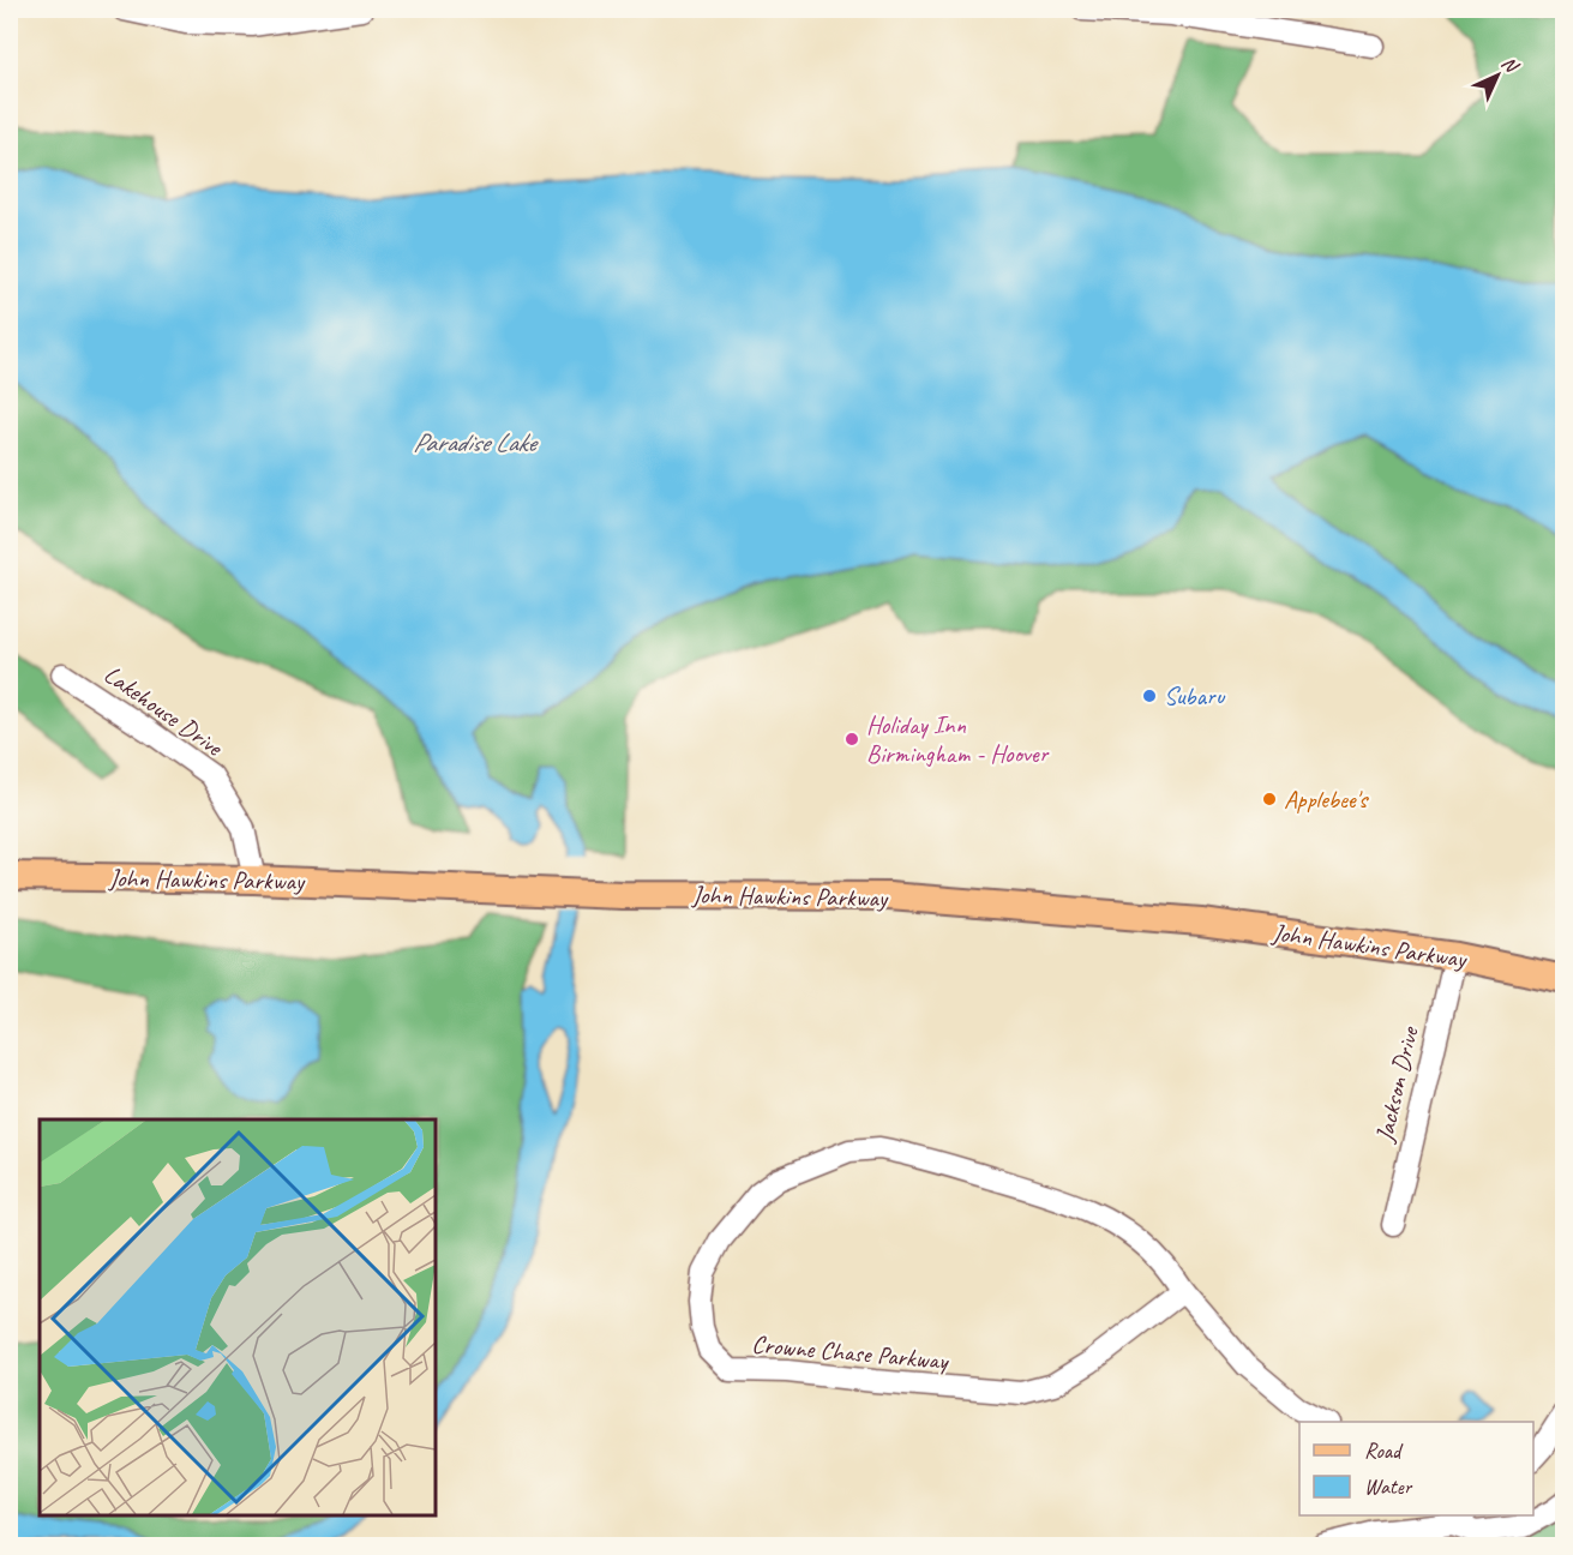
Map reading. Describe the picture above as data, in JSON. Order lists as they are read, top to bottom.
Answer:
{
  "streets": {
    "main road": ["John Hawkins Parkway"],
    "street": ["Lakehouse Drive", "Jackson Drive", "Crowne Chase Parkway"]
  },
  "crossings": [
    ["Lakehouse Drive", "John Hawkins Parkway"],
    ["John Hawkins Parkway", "Jackson Drive"]
  ],
  "water": ["Paradise Lake"],
  "places": ["Subaru", "Holiday Inn Birmingham - Hoover", "Applebee's"],
  "legend": ["Road", "Water"],
  "north": "top right"
}
